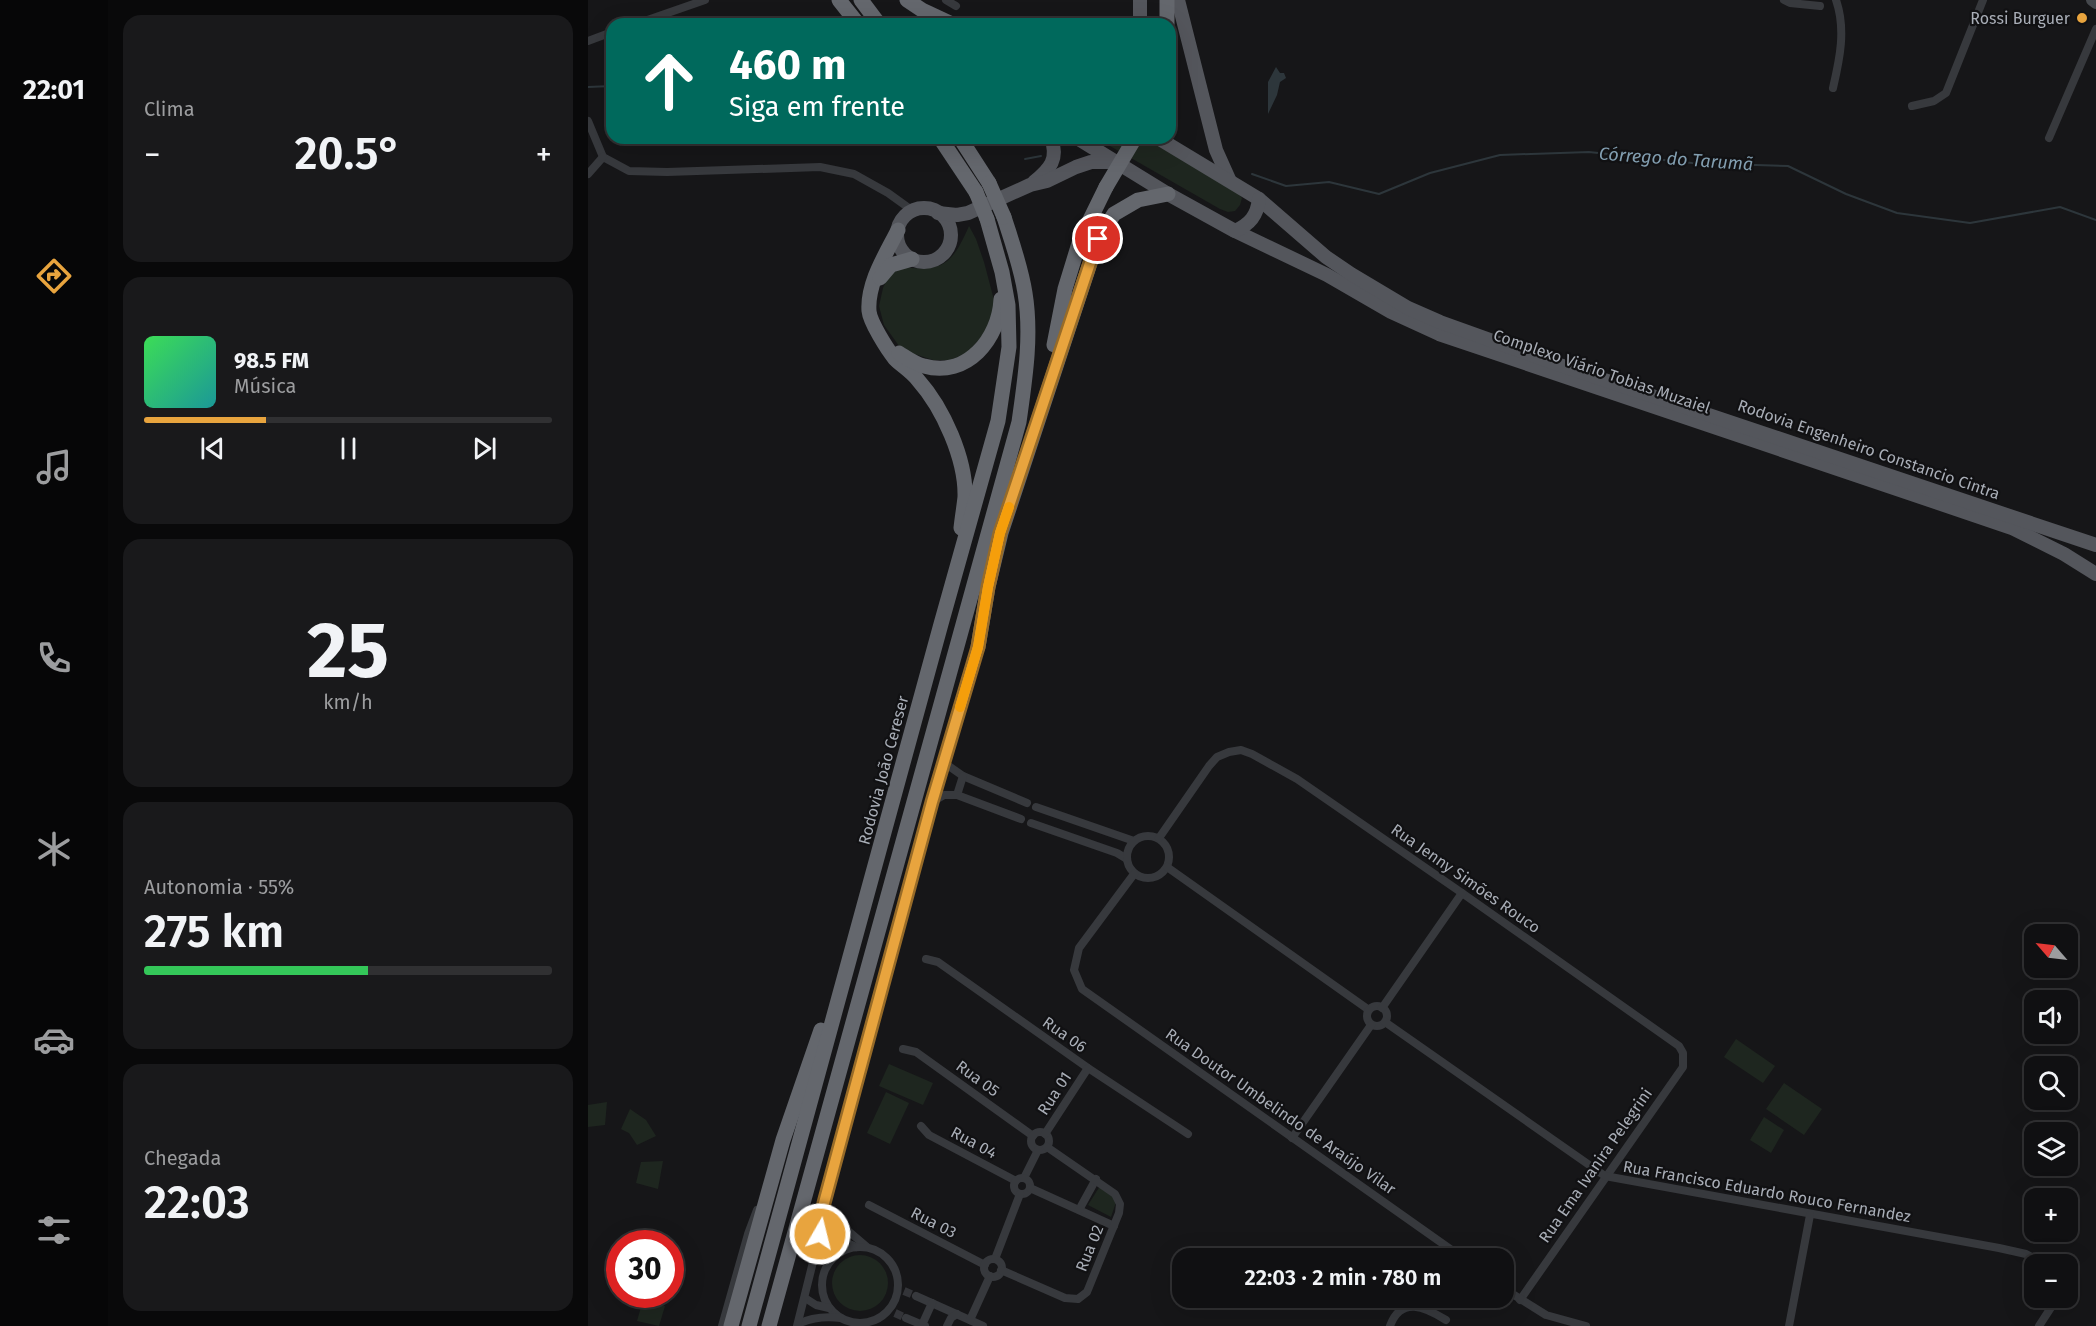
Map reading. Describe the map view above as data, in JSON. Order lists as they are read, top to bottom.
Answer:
{
  "streets": {
    "highway": ["Rodovia João Cereser"],
    "main road": ["Complexo Viário Tobias Muzaiel", "Rodovia Engenheiro Constancio Cintra"],
    "street": [
      "Rua Jenny Simões Rouco",
      "Rua 06",
      "Rua 05",
      "Rua 01",
      "Rua Doutor Umbelindo de Araújo Vilar",
      "Rua 04",
      "Rua Ema Ivanira Pelegrini",
      "Rua Francisco Eduardo Rouco Fernandez",
      "Rua 03",
      "Rua 02"
    ]
  },
  "crossings": [
    ["Rua Jenny Simões Rouco", "Rua Doutor Umbelindo de Araújo Vilar"],
    ["Rua Jenny Simões Rouco", "Rua Ema Ivanira Pelegrini"],
    ["Rua 06", "Rua 01"],
    ["Rua 05", "Rua 01"],
    ["Rua Ema Ivanira Pelegrini", "Rua Francisco Eduardo Rouco Fernandez"],
    ["Rua 03", "Rua 02"]
  ],
  "water": ["Córrego do Tarumã"],
  "places": ["Rossi Burguer"],
  "north": "top left",
  "page": {
    "tabs": "22:01",
    "tile": [
      "Clima",
      ["25", "km/h"],
      ["Autonomia · 55%", "275 km"],
      ["Chegada", "22:03"]
    ],
    "turn": ["460 m", "Siga em frente"],
    "heat": ["−", "20.5°", "+"],
    "song": ["98.5 FM", "Música"],
    "map_buttons": ["+", "−"],
    "limit": "30",
    "trip": "22:03 · 2 min · 780 m"
  }
}
